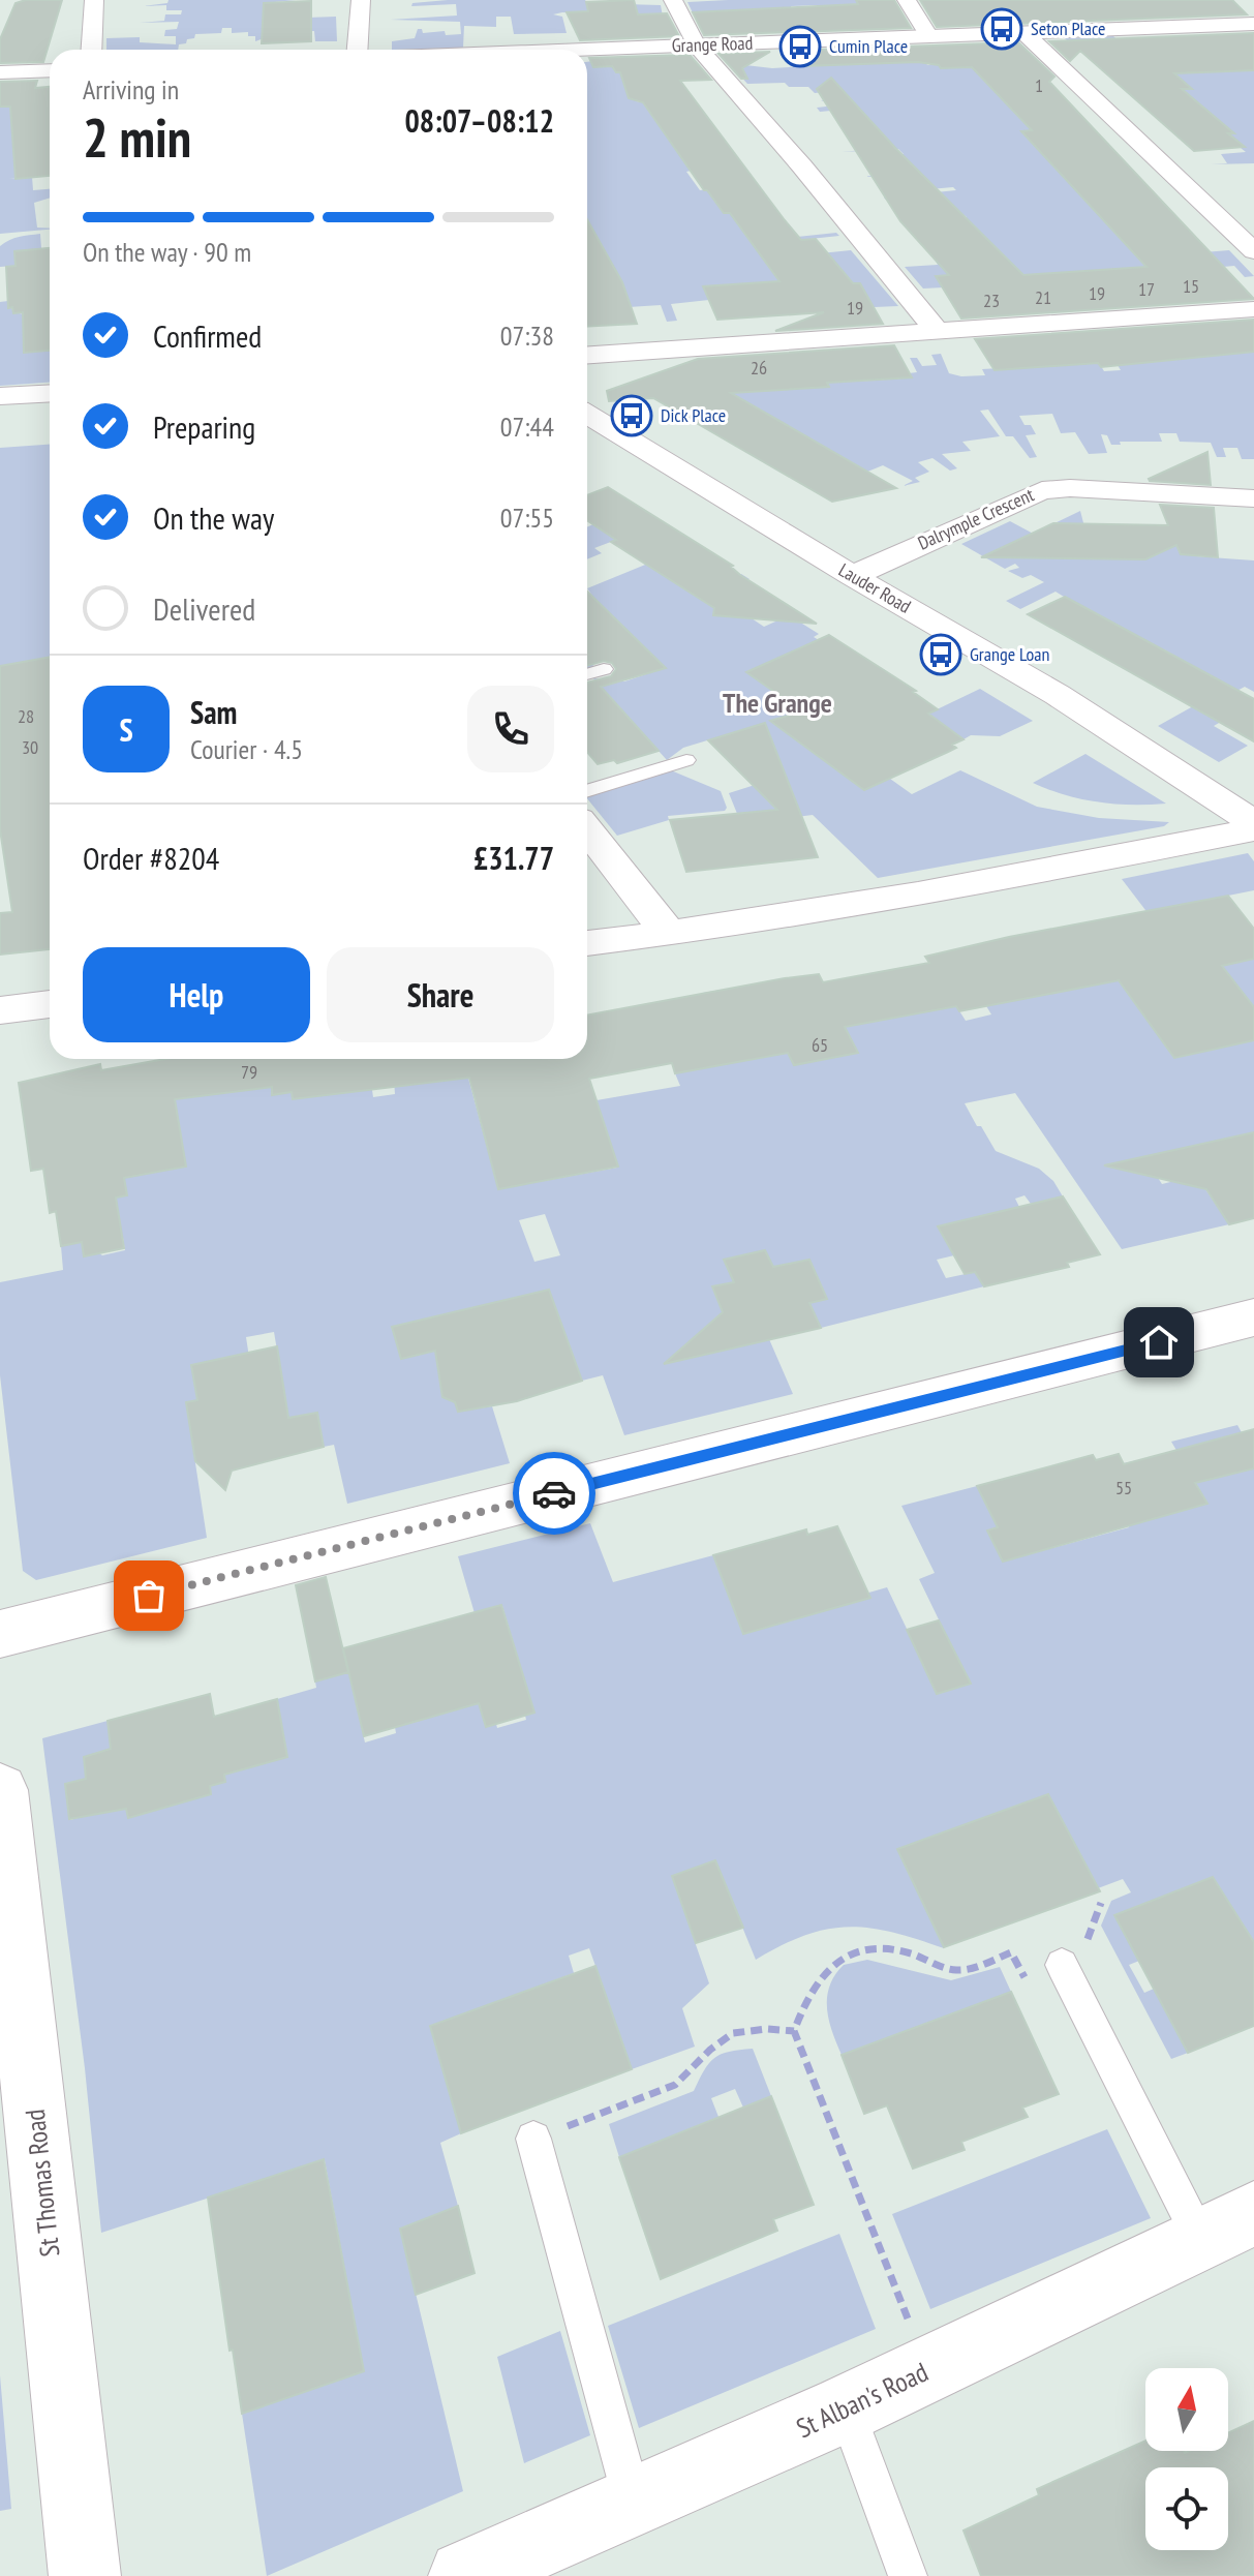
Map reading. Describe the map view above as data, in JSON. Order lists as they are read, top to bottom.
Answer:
{
  "streets": {
    "street": [
      "Grange Road",
      "Dalrymple Crescent",
      "Lauder Road",
      "St Thomas Road",
      "St Alban's Road"
    ]
  },
  "crossings": [
    ["Dalrymple Crescent", "Lauder Road"]
  ],
  "districts": ["The Grange"],
  "places": {
    "bus stop": [
      "Seton Place",
      "Cumin Place",
      "Dick Place",
      "Grange Loan"
    ]
  },
  "house_numbers": [
    "1",
    "15",
    "17",
    "19",
    "21",
    "23",
    "19",
    "26",
    "28",
    "30",
    "65",
    "79",
    "55"
  ],
  "north": "top",
  "page": {
    "heading": ["2 min", "Arriving in", "08:07–08:12"],
    "panel": [
      "Sam",
      "Courier · 4.5",
      "Order #8204",
      "£31.77"
    ],
    "bar": "On the way · 90 m",
    "list": [
      ["Confirmed", "07:38"],
      ["Preparing", "07:44"],
      ["On the way", "07:55"],
      "Delivered"
    ],
    "round": "S",
    "buttons": ["Help", "Share"]
  }
}
